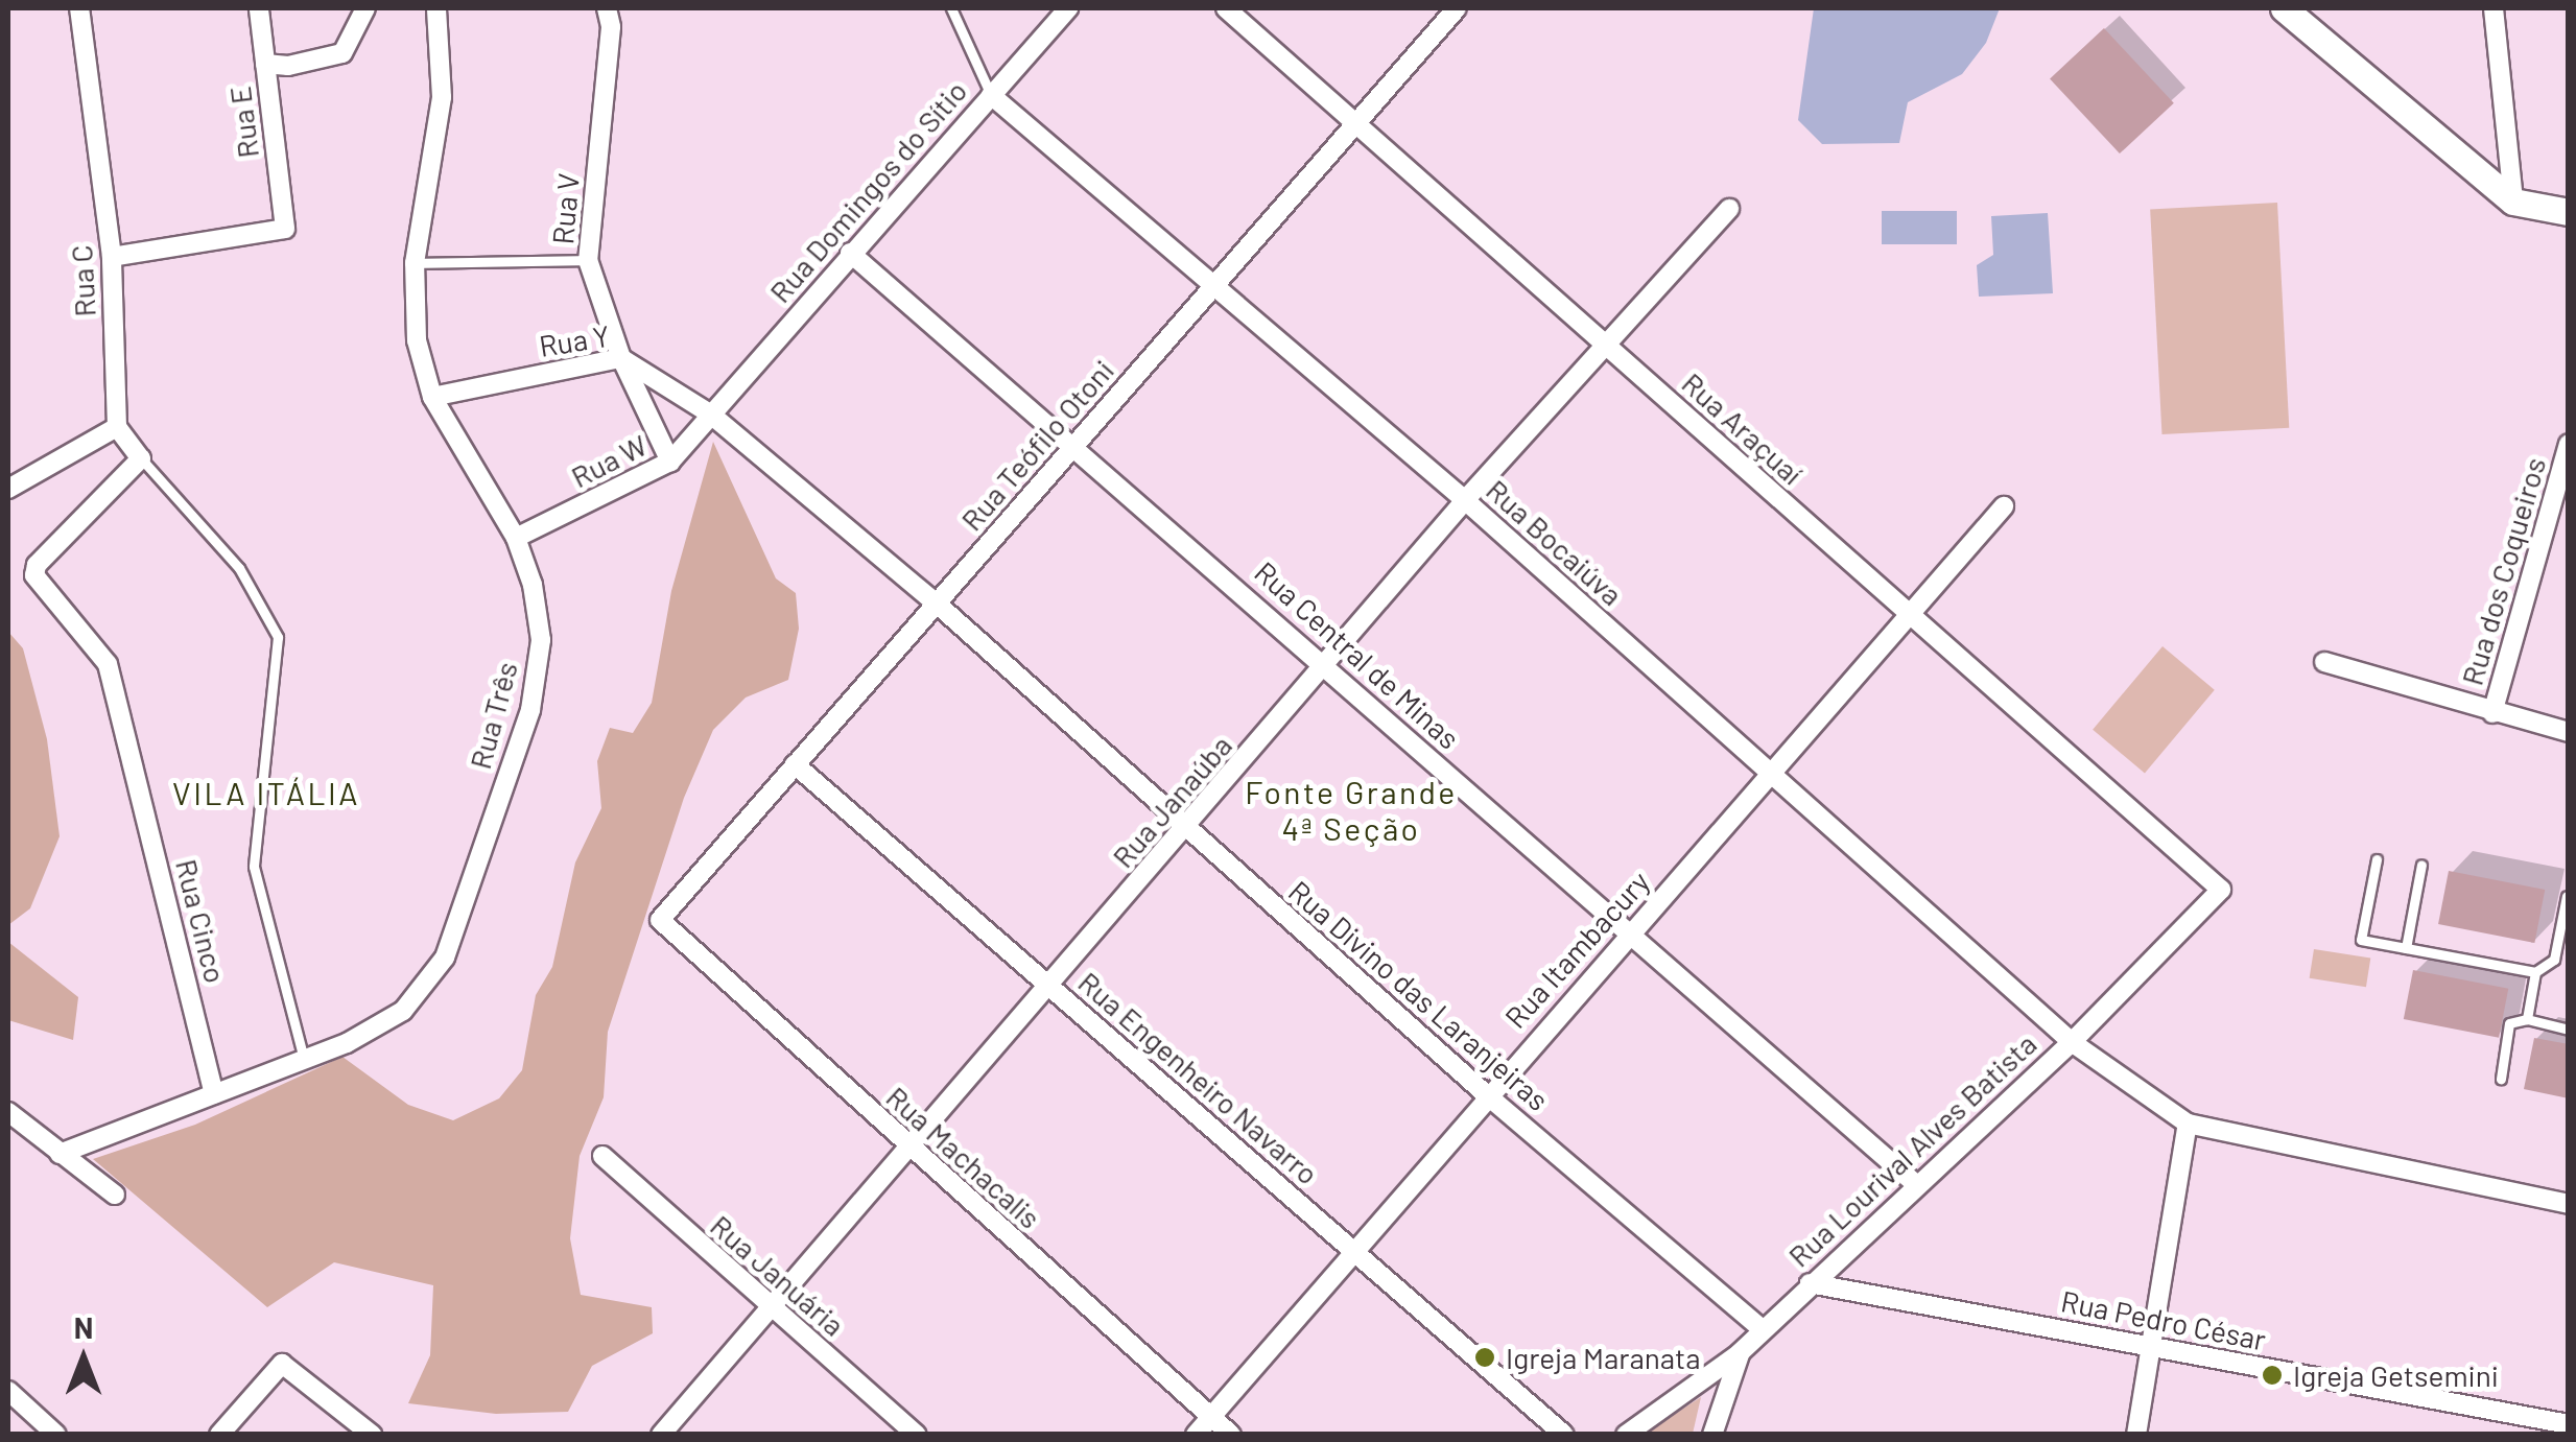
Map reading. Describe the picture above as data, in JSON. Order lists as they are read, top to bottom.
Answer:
{
  "streets": {
    "street": [
      "Rua E",
      "Rua Domingos do Sítio",
      "Rua V",
      "Rua C",
      "Rua Y",
      "Rua Araçuaí",
      "Rua Teófilo Otoni",
      "Rua W",
      "Rua Bocaiúva",
      "Rua dos Coqueiros",
      "Rua Central de Minas",
      "Rua Três",
      "Rua Janaúba",
      "Rua Cinco",
      "Rua Itambacury",
      "Rua Divino das Laranjeiras",
      "Rua Engenheiro Navarro",
      "Rua Lourival Alves Batista",
      "Rua Machacalis",
      "Rua Januária",
      "Rua Pedro César"
    ]
  },
  "crossings": [
    ["Rua E", "Rua C"],
    ["Rua Domingos do Sítio", "Rua Y"],
    ["Rua Domingos do Sítio", "Rua W"],
    ["Rua Domingos do Sítio", "Rua Bocaiúva"],
    ["Rua Domingos do Sítio", "Rua Central de Minas"],
    ["Rua Domingos do Sítio", "Rua Divino das Laranjeiras"],
    ["Rua V", "Rua Y"],
    ["Rua V", "Rua W"],
    ["Rua Y", "Rua W"],
    ["Rua Y", "Rua Três"],
    ["Rua Y", "Rua Divino das Laranjeiras"],
    ["Rua Araçuaí", "Rua Teófilo Otoni"],
    ["Rua Araçuaí", "Rua Janaúba"],
    ["Rua Araçuaí", "Rua Itambacury"],
    ["Rua Araçuaí", "Rua Lourival Alves Batista"],
    ["Rua Teófilo Otoni", "Rua Bocaiúva"],
    ["Rua Teófilo Otoni", "Rua Central de Minas"],
    ["Rua Teófilo Otoni", "Rua Divino das Laranjeiras"],
    ["Rua Teófilo Otoni", "Rua Engenheiro Navarro"],
    ["Rua Teófilo Otoni", "Rua Machacalis"],
    ["Rua W", "Rua Três"],
    ["Rua W", "Rua Divino das Laranjeiras"],
    ["Rua Bocaiúva", "Rua Janaúba"],
    ["Rua Bocaiúva", "Rua Itambacury"],
    ["Rua Bocaiúva", "Rua Lourival Alves Batista"],
    ["Rua Central de Minas", "Rua Janaúba"],
    ["Rua Central de Minas", "Rua Itambacury"],
    ["Rua Central de Minas", "Rua Lourival Alves Batista"],
    ["Rua Três", "Rua Cinco"],
    ["Rua Janaúba", "Rua Divino das Laranjeiras"],
    ["Rua Janaúba", "Rua Engenheiro Navarro"],
    ["Rua Janaúba", "Rua Machacalis"],
    ["Rua Janaúba", "Rua Januária"],
    ["Rua Itambacury", "Rua Divino das Laranjeiras"],
    ["Rua Itambacury", "Rua Engenheiro Navarro"],
    ["Rua Itambacury", "Rua Machacalis"],
    ["Rua Divino das Laranjeiras", "Rua Lourival Alves Batista"],
    ["Rua Lourival Alves Batista", "Rua Pedro César"]
  ],
  "districts": ["Fonte Grande 4ª Seção", "VILA ITÁLIA"],
  "places": ["Igreja Maranata", "Igreja Getsemini"],
  "north": "top"
}
